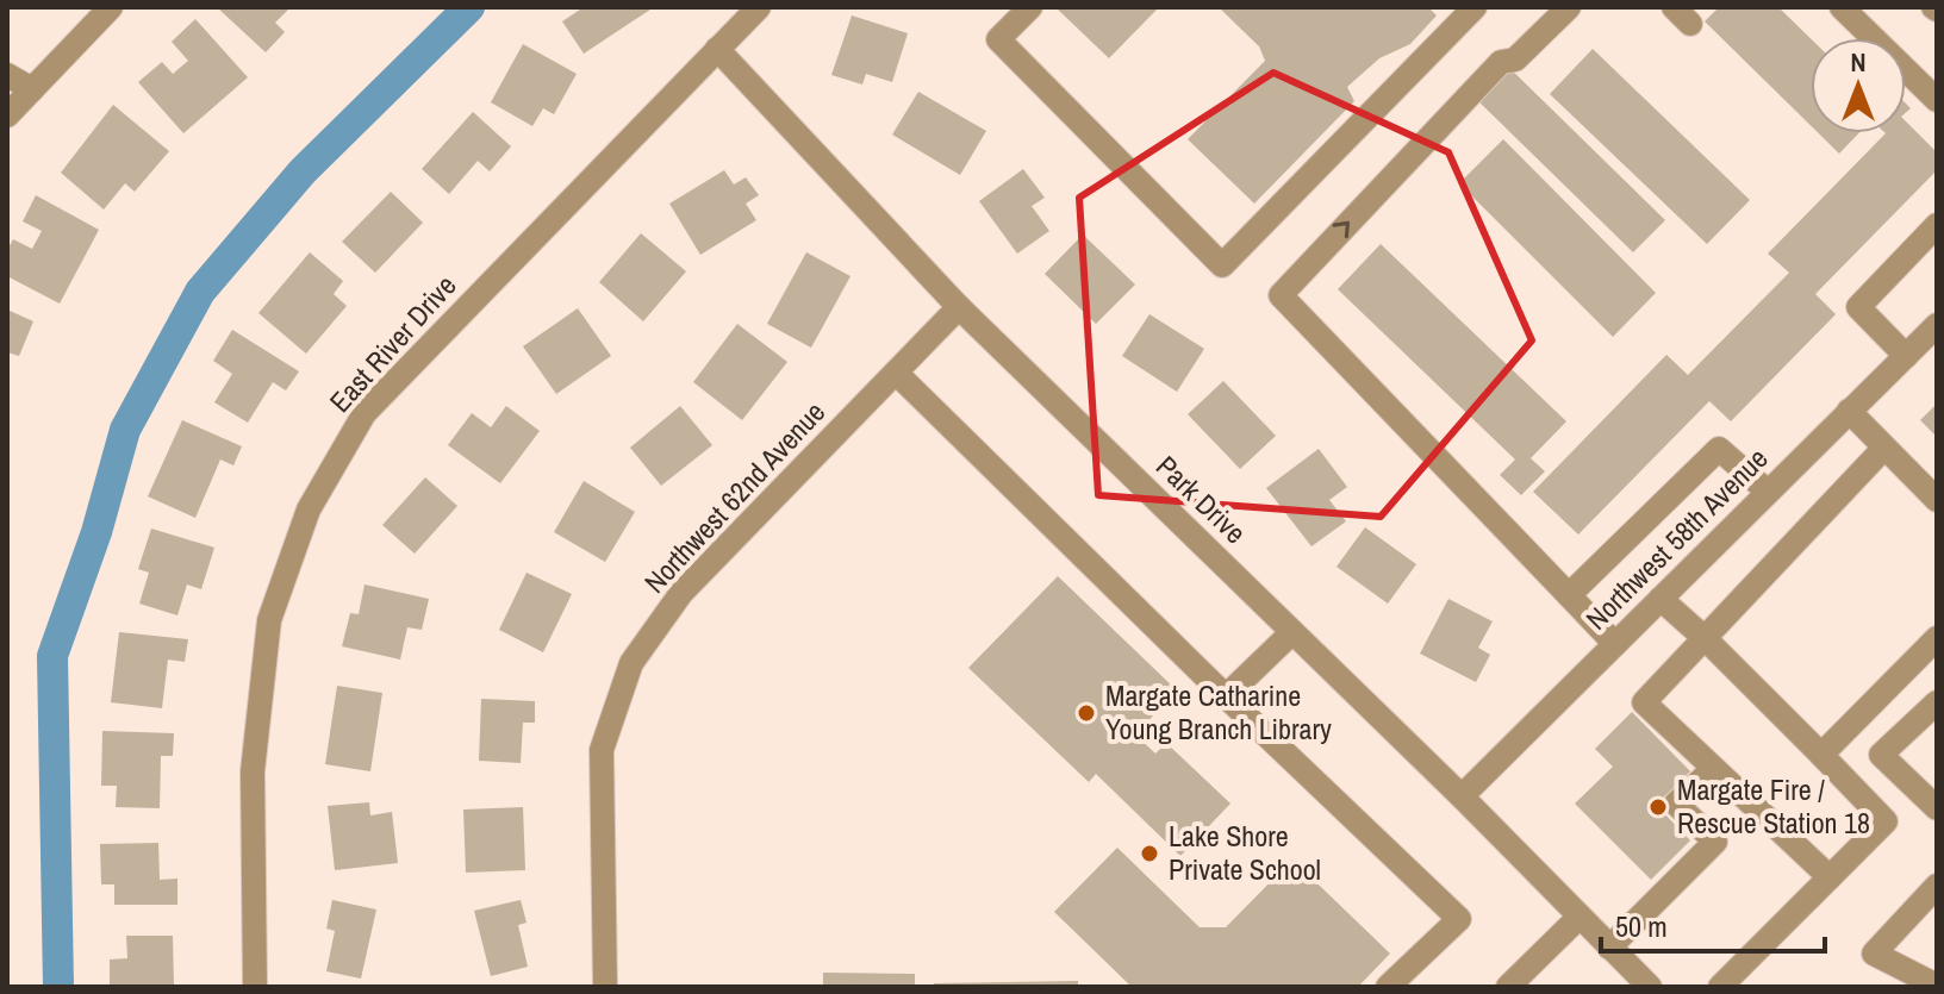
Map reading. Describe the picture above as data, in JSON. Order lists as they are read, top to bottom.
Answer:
{
  "streets": {
    "street": [
      "East River Drive",
      "Northwest 62nd Avenue",
      "Park Drive",
      "Northwest 58th Avenue"
    ]
  },
  "crossings": [
    ["East River Drive", "Park Drive"],
    ["Northwest 62nd Avenue", "Park Drive"],
    ["Park Drive", "Northwest 58th Avenue"]
  ],
  "places": ["Margate Catharine Young Branch Library", "Margate Fire / Rescue Station 18", "Lake Shore Private School"],
  "scale_bar": "50 m",
  "north": "top"
}
